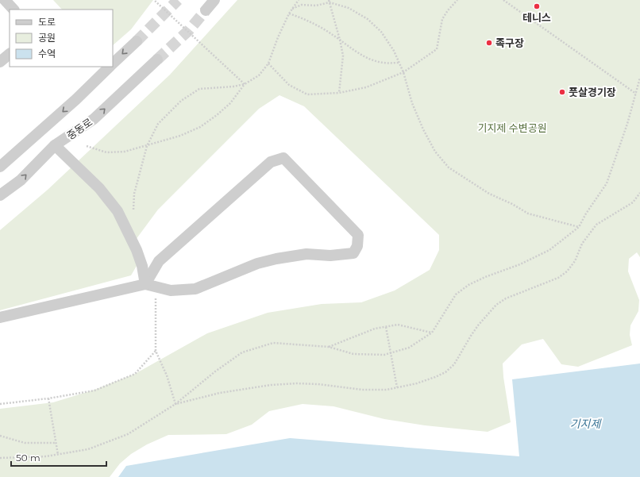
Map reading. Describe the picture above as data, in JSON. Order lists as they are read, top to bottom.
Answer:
{
  "streets": {
    "street": ["중동로"]
  },
  "water": ["기지제"],
  "parks": ["기지제 수변공원"],
  "places": ["테니스", "족구장", "풋살경기장"],
  "legend": ["도로", "공원", "수역"],
  "scale_bar": "50 m"
}
